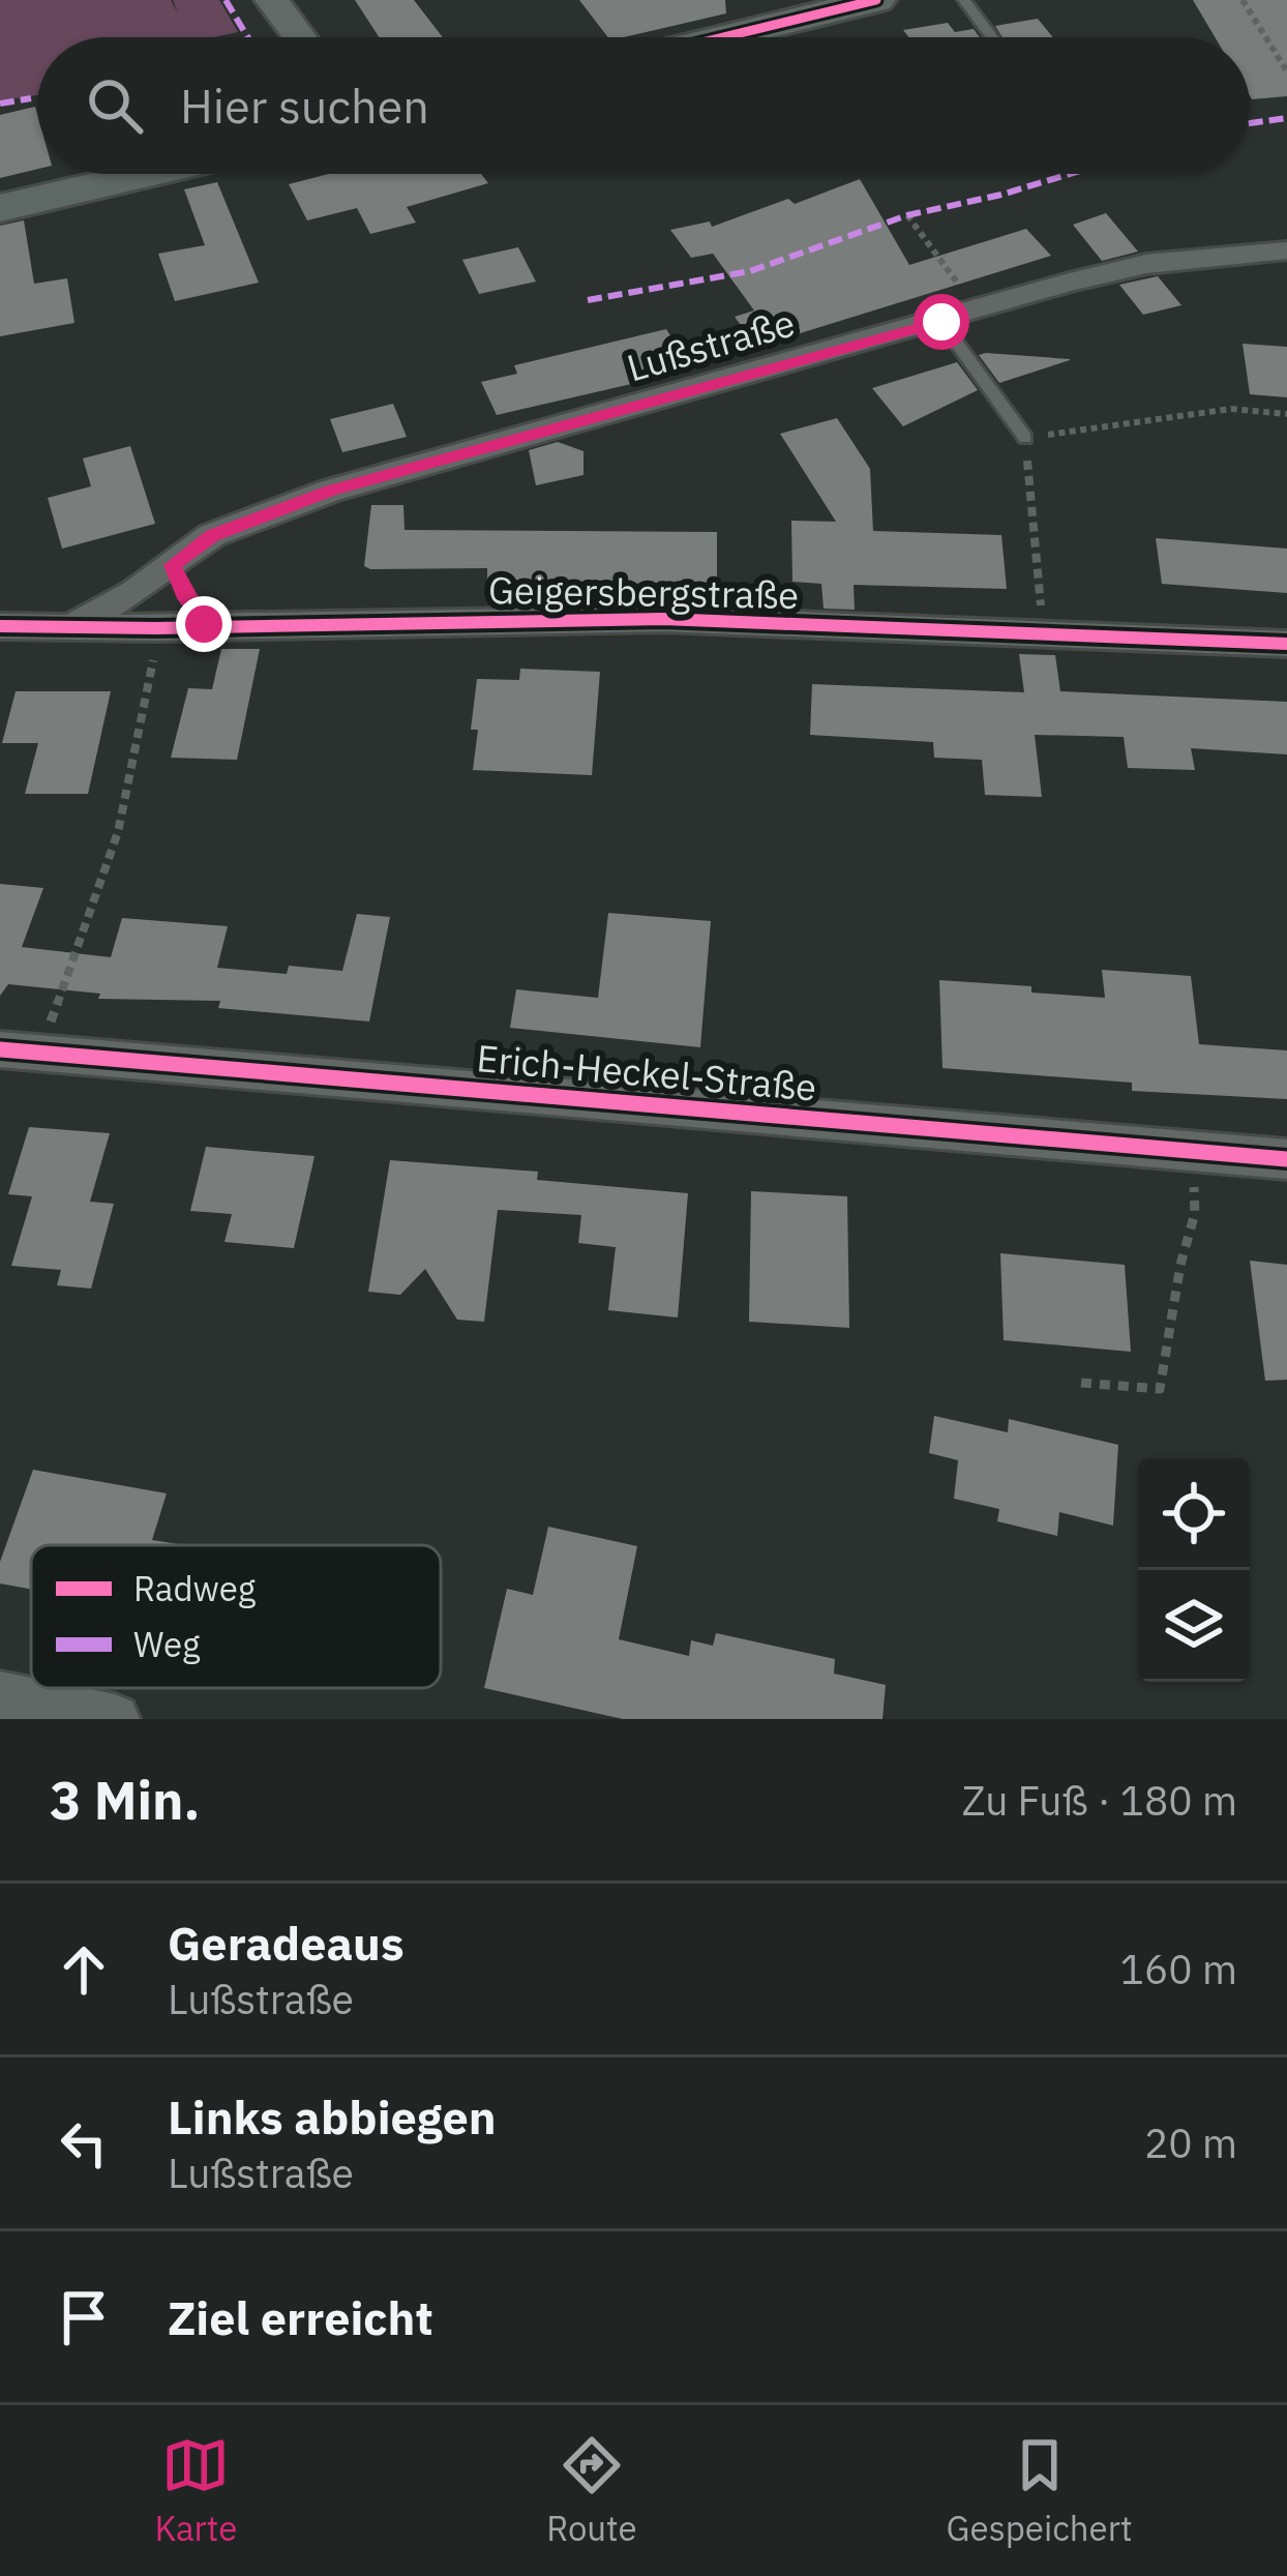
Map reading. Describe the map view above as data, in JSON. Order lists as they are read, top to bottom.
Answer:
{
  "streets": {
    "street": ["Lußstraße", "Geigersbergstraße", "Erich-Heckel-Straße"]
  },
  "crossings": [
    ["Lußstraße", "Geigersbergstraße"]
  ],
  "legend": ["Radweg", "Weg"],
  "page": {
    "search": "Hier suchen",
    "heading": ["3 Min.", "Zu Fuß · 180 m"],
    "list": [
      ["Geradeaus", "Lußstraße", "160 m"],
      ["Links abbiegen", "Lußstraße", "20 m"],
      "Ziel erreicht"
    ],
    "nav": ["Karte", "Route", "Gespeichert"]
  }
}
